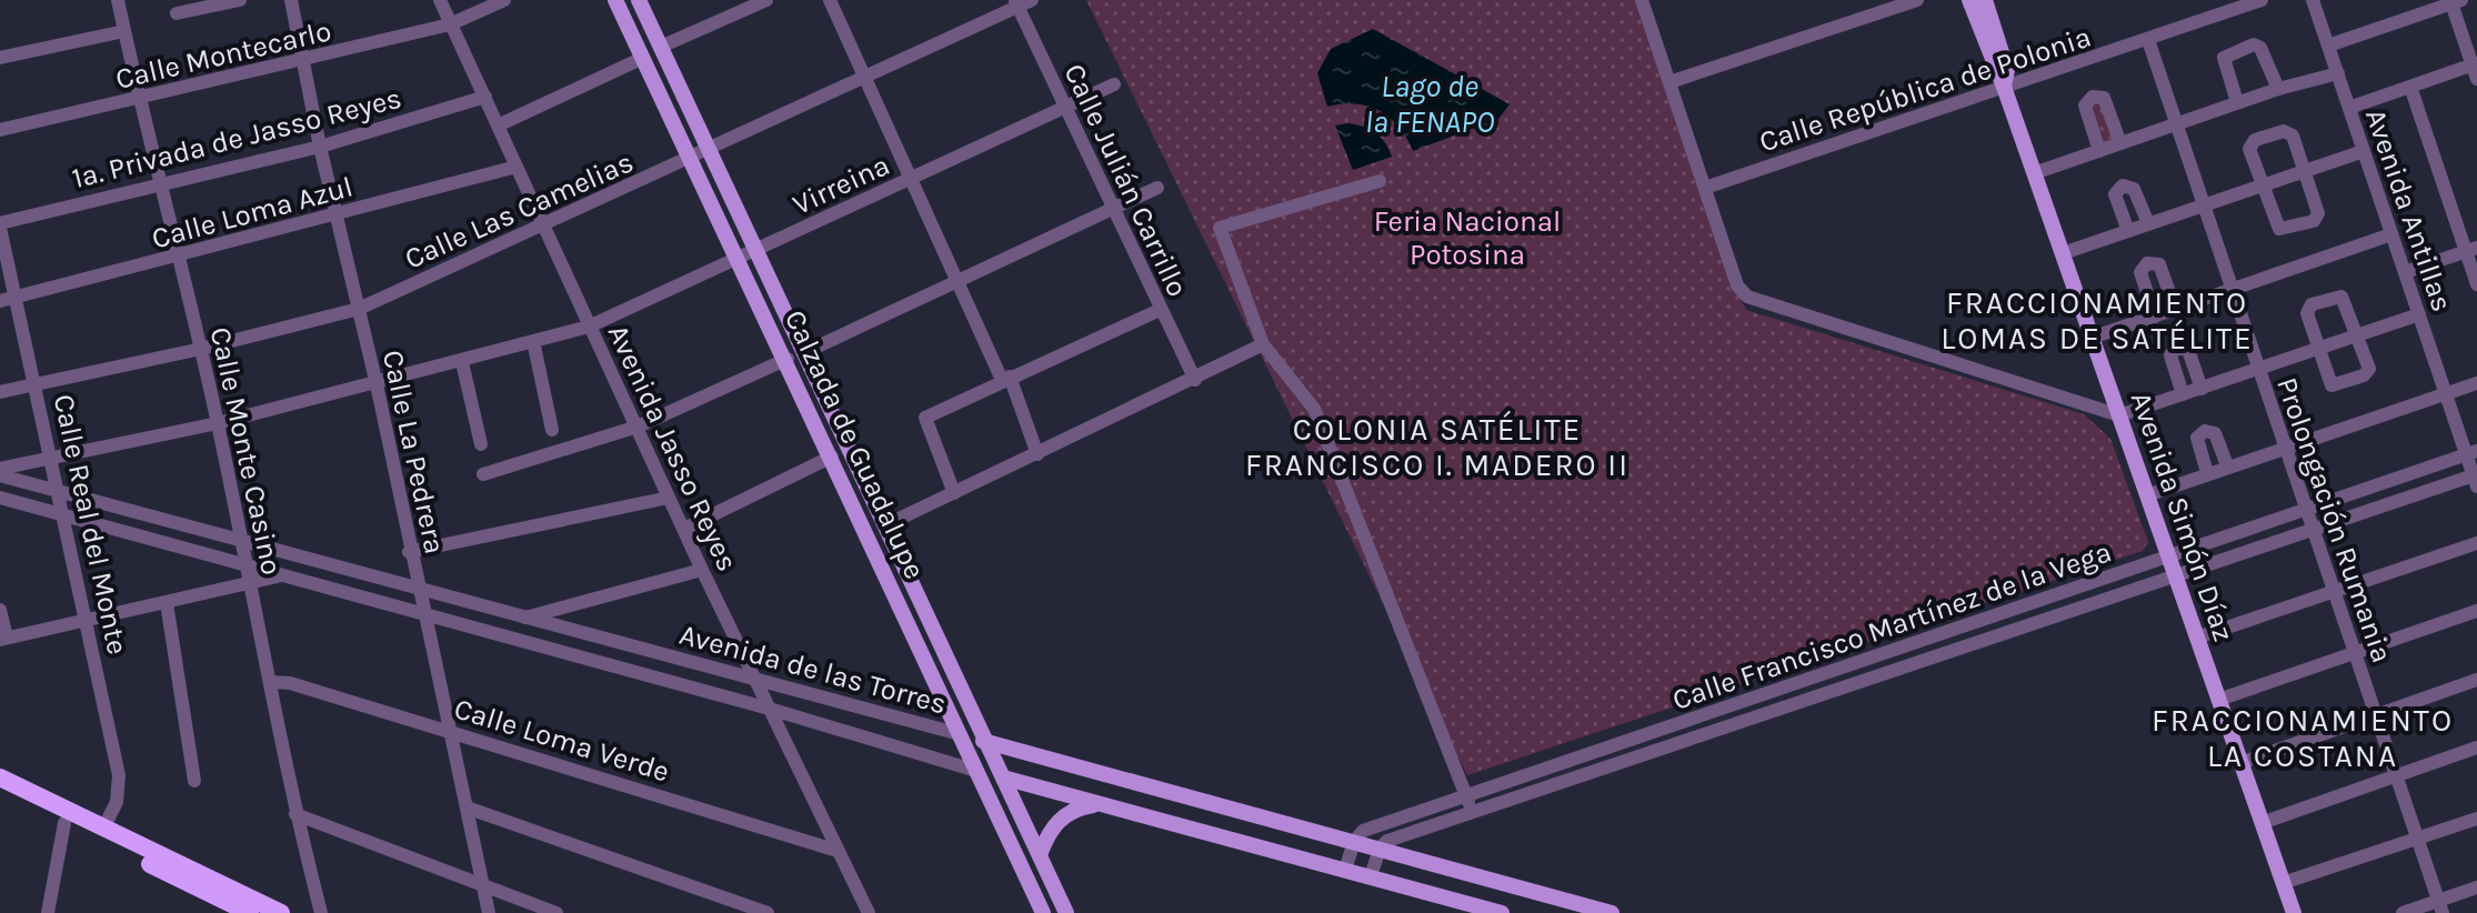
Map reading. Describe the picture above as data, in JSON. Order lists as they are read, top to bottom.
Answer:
{
  "streets": {
    "main road": ["Calzada de Guadalupe", "Avenida Simón Díaz", "Avenida de las Torres"],
    "street": [
      "Calle Montecarlo",
      "Calle República de Polonia",
      "1a. Privada de Jasso Reyes",
      "Calle Julián Carrillo",
      "Virreina",
      "Calle Las Camelias",
      "Avenida Antillas",
      "Calle Loma Azul",
      "Avenida Jasso Reyes",
      "Calle Monte Casino",
      "Calle La Pedrera",
      "Prolongación Rumania",
      "Calle Real del Monte",
      "Calle Francisco Martínez de la Vega",
      "Calle Loma Verde"
    ]
  },
  "crossings": [
    ["Calle Montecarlo", "Avenida Jasso Reyes"],
    ["Calle Montecarlo", "Calle Monte Casino"],
    ["Calle Montecarlo", "Calle La Pedrera"],
    ["Calle República de Polonia", "Avenida Simón Díaz"],
    ["Calle República de Polonia", "Prolongación Rumania"],
    ["1a. Privada de Jasso Reyes", "Avenida Jasso Reyes"],
    ["1a. Privada de Jasso Reyes", "Calle Monte Casino"],
    ["1a. Privada de Jasso Reyes", "Calle La Pedrera"],
    ["1a. Privada de Jasso Reyes", "Calle Real del Monte"],
    ["Calle Julián Carrillo", "Virreina"],
    ["Calle Julián Carrillo", "Calle Las Camelias"],
    ["Virreina", "Calzada de Guadalupe"],
    ["Virreina", "Avenida Jasso Reyes"],
    ["Virreina", "Calle Monte Casino"],
    ["Virreina", "Calle La Pedrera"],
    ["Virreina", "Calle Real del Monte"],
    ["Calle Las Camelias", "Calzada de Guadalupe"],
    ["Calle Las Camelias", "Avenida Jasso Reyes"],
    ["Calle Las Camelias", "Calle Monte Casino"],
    ["Calle Las Camelias", "Calle La Pedrera"],
    ["Calle Las Camelias", "Calle Real del Monte"],
    ["Avenida Antillas", "Calle Francisco Martínez de la Vega"],
    ["Calle Loma Azul", "Avenida Jasso Reyes"],
    ["Calle Loma Azul", "Calle Monte Casino"],
    ["Calle Loma Azul", "Calle La Pedrera"],
    ["Calle Loma Azul", "Calle Real del Monte"],
    ["Calzada de Guadalupe", "Avenida de las Torres"],
    ["Avenida Jasso Reyes", "Avenida de las Torres"],
    ["Avenida Jasso Reyes", "Calle Loma Verde"],
    ["Calle Monte Casino", "Avenida de las Torres"],
    ["Calle Monte Casino", "Calle Loma Verde"],
    ["Calle La Pedrera", "Avenida de las Torres"],
    ["Calle La Pedrera", "Calle Loma Verde"],
    ["Avenida Simón Díaz", "Calle Francisco Martínez de la Vega"],
    ["Prolongación Rumania", "Calle Francisco Martínez de la Vega"],
    ["Calle Real del Monte", "Avenida de las Torres"],
    ["Calle Francisco Martínez de la Vega", "Avenida de las Torres"]
  ],
  "districts": ["FRACCIONAMIENTO LOMAS DE SATÉLITE", "COLONIA SATÉLITE FRANCISCO I. MADERO II", "FRACCIONAMIENTO LA COSTANA"],
  "water": ["Lago de la FENAPO"],
  "parks": ["Feria Nacional Potosina"]
}
